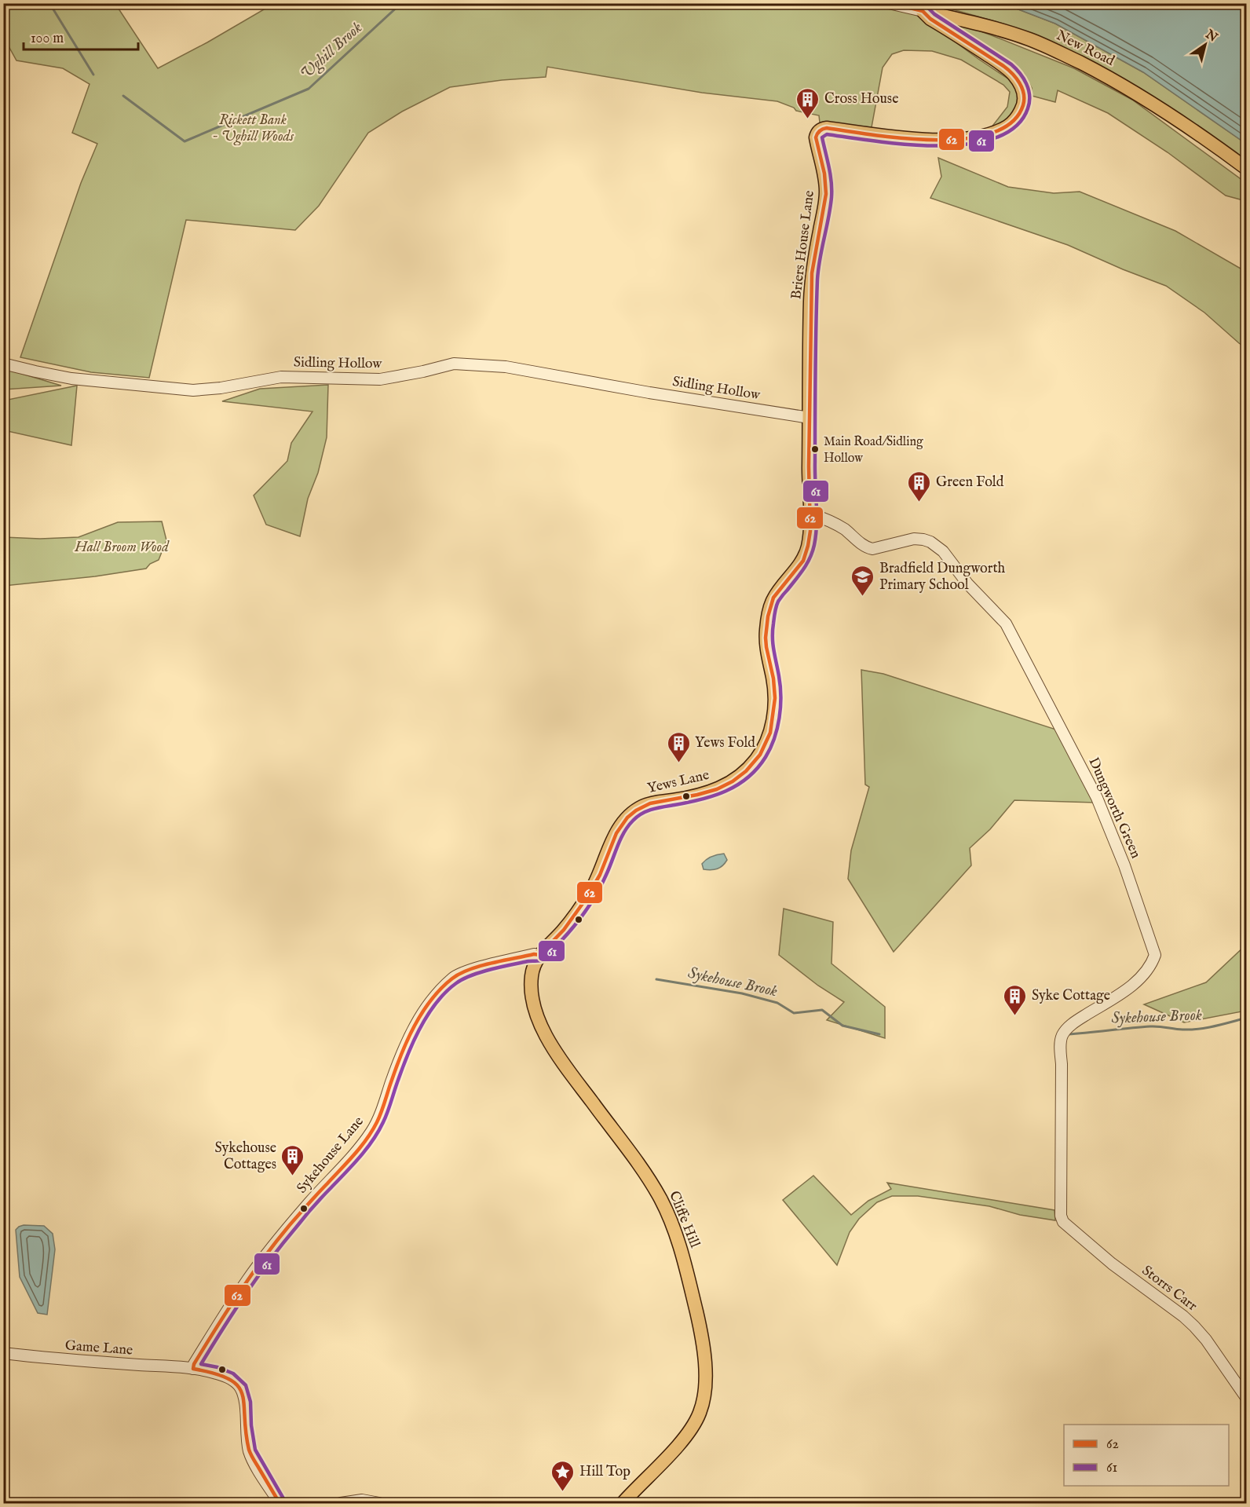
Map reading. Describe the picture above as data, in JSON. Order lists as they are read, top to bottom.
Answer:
{
  "streets": {
    "main road": [
      "New Road",
      "Briers House Lane",
      "Yews Lane",
      "Cliffe Hill"
    ],
    "street": [
      "Sidling Hollow",
      "Dungworth Green",
      "Sykehouse Lane",
      "Storrs Carr",
      "Game Lane"
    ]
  },
  "crossings": [
    ["New Road", "Briers House Lane"],
    ["Briers House Lane", "Sidling Hollow"],
    ["Briers House Lane", "Yews Lane"],
    ["Sidling Hollow", "Yews Lane"],
    ["Yews Lane", "Dungworth Green"],
    ["Yews Lane", "Sykehouse Lane"],
    ["Yews Lane", "Cliffe Hill"],
    ["Dungworth Green", "Storrs Carr"],
    ["Sykehouse Lane", "Cliffe Hill"],
    ["Sykehouse Lane", "Game Lane"]
  ],
  "water": ["Ughill Brook", "Sykehouse Brook"],
  "parks": ["Rickett Bank - Ughill Woods", "Hall Broom Wood"],
  "places": {
    "building": [
      "Cross House",
      "Green Fold",
      "Yews Fold",
      "Syke Cottage",
      "Sykehouse Cottages"
    ],
    "other": ["Main Road/Sidling Hollow"],
    "school or university": ["Bradfield Dungworth Primary School"],
    "place": ["Hill Top"]
  },
  "lines": ["transit line 62", "transit line 61"],
  "legend": ["62", "61"],
  "scale_bar": "100 m",
  "north": "top right"
}
